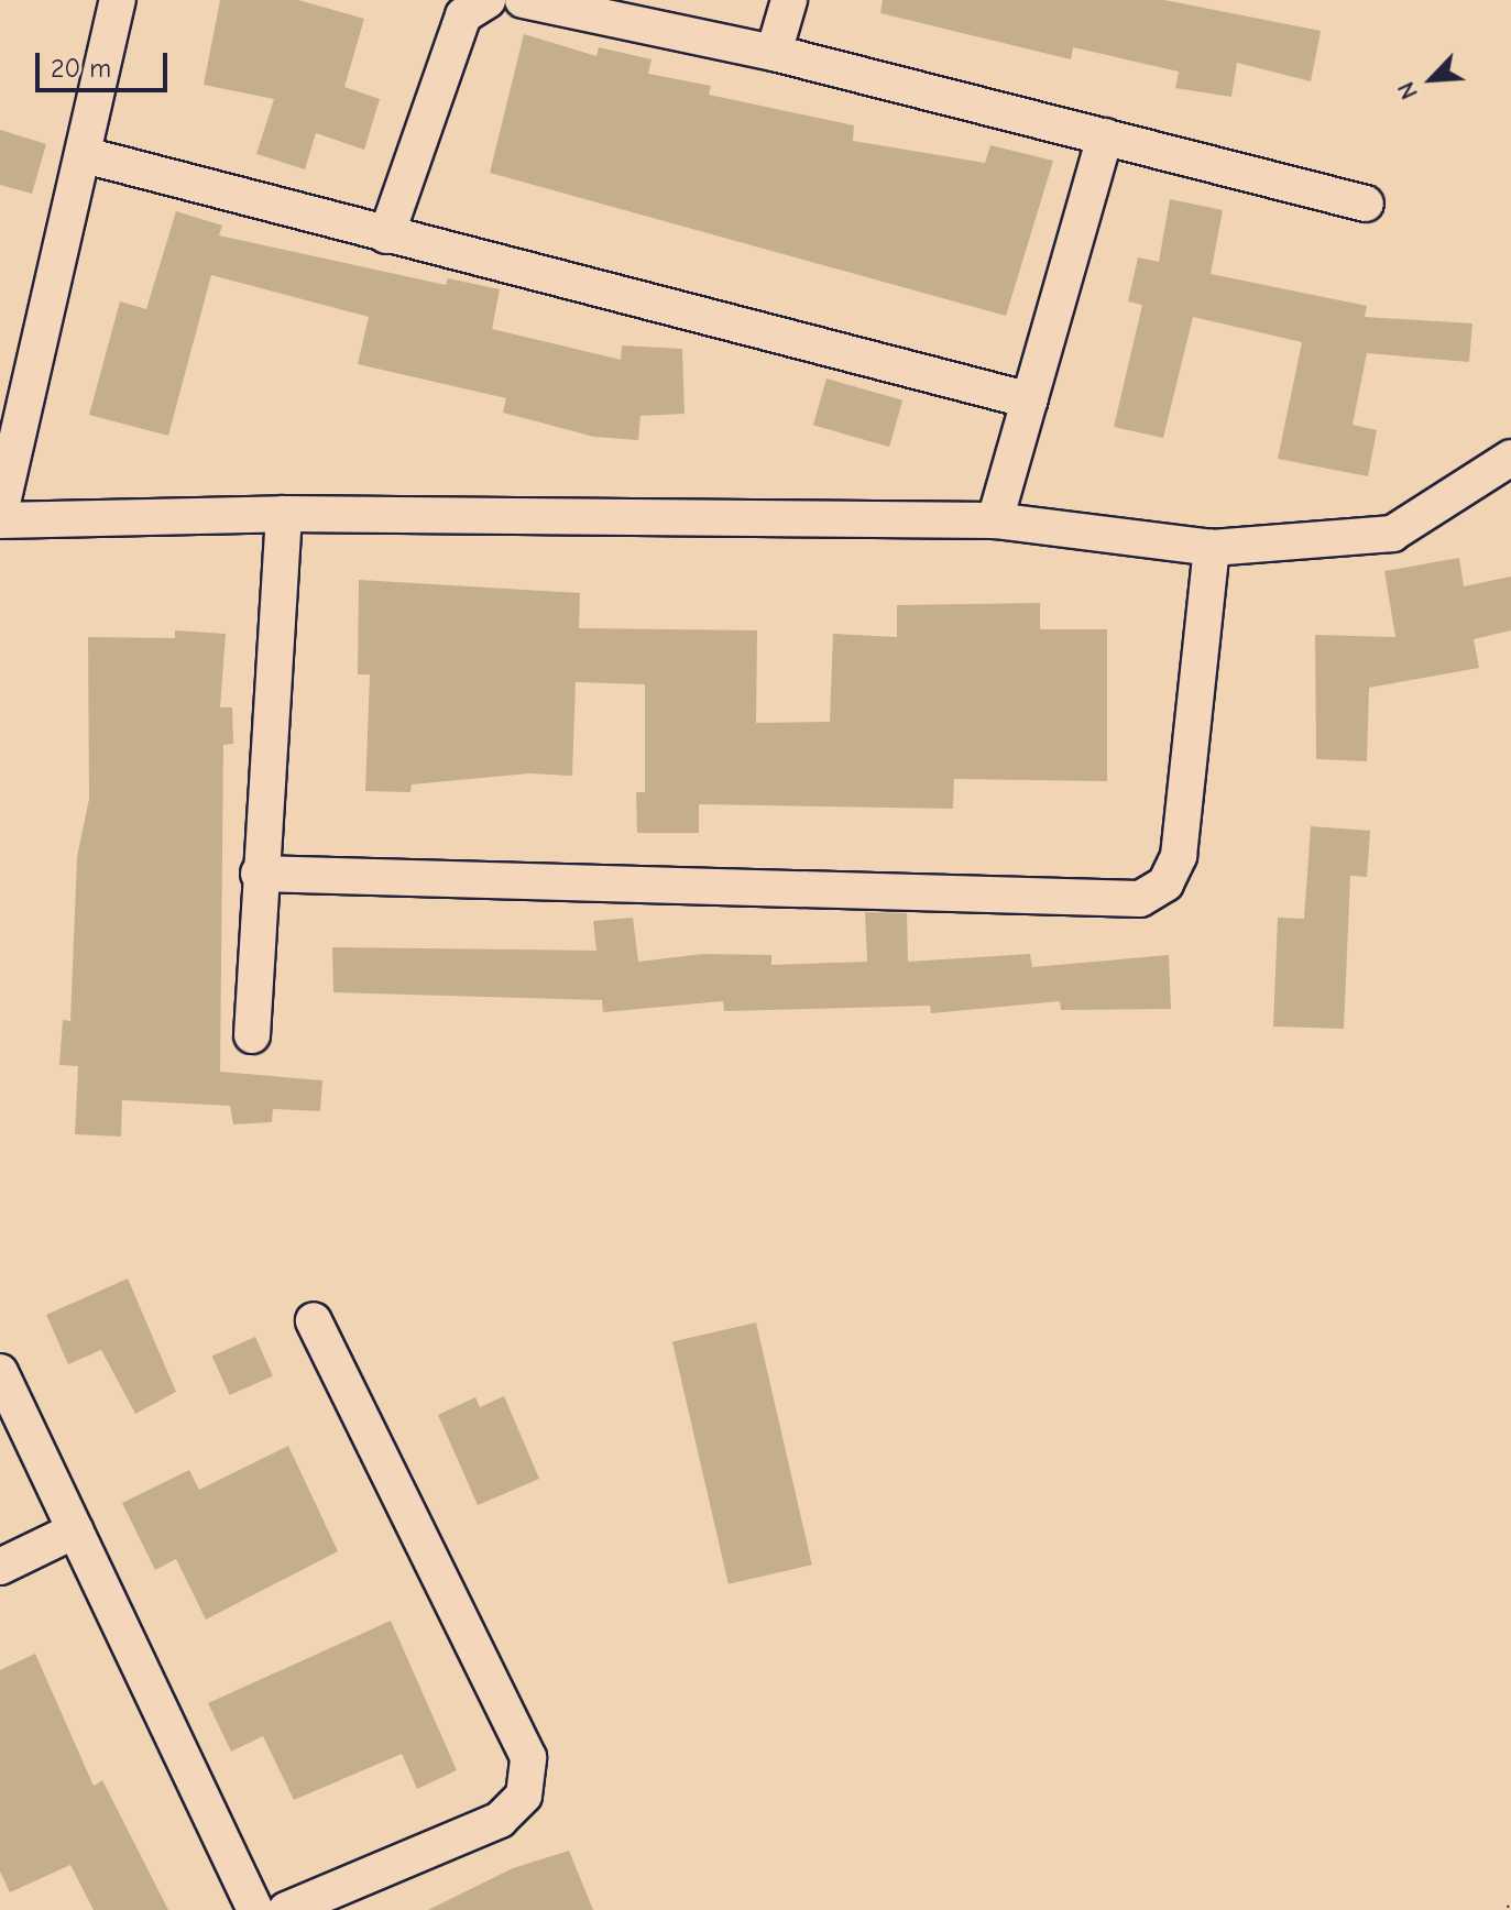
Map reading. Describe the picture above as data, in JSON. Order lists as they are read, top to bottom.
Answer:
{
  "scale_bar": "20 m",
  "north": "bottom left"
}
